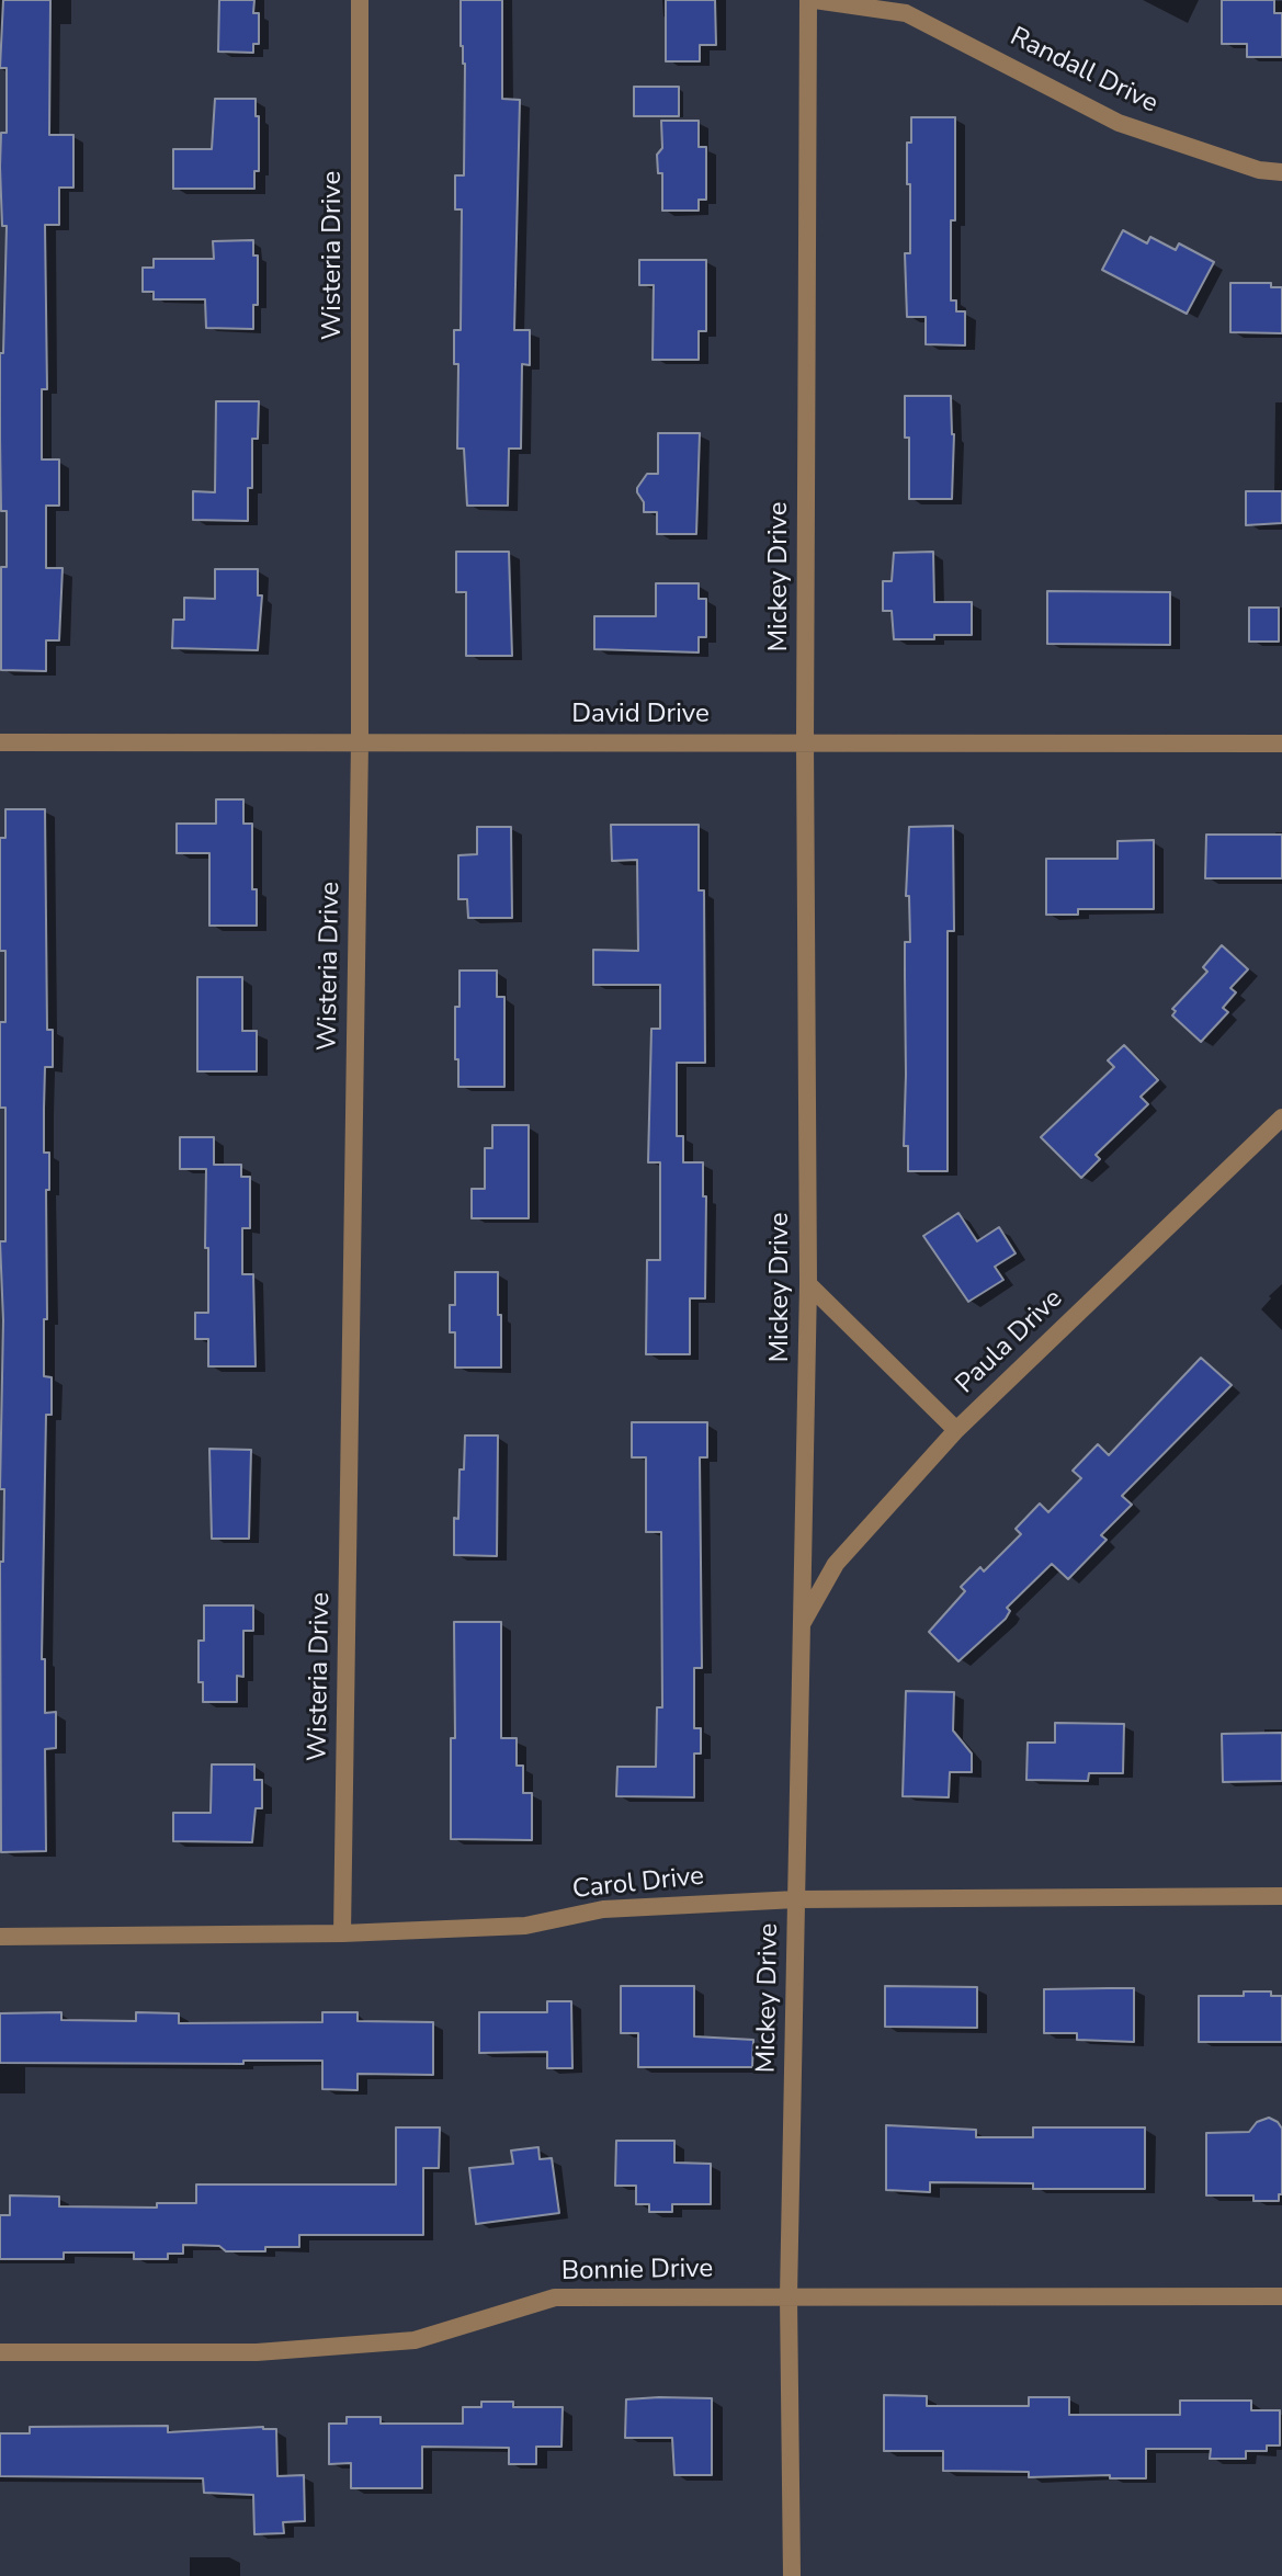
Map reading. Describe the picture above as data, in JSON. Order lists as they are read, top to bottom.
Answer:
{
  "streets": {
    "street": [
      "Randall Drive",
      "Wisteria Drive",
      "Mickey Drive",
      "David Drive",
      "Paula Drive",
      "Carol Drive",
      "Bonnie Drive"
    ]
  },
  "crossings": [
    ["Randall Drive", "Mickey Drive"],
    ["Wisteria Drive", "David Drive"],
    ["Wisteria Drive", "Carol Drive"],
    ["Mickey Drive", "David Drive"],
    ["Mickey Drive", "Paula Drive"],
    ["Mickey Drive", "Carol Drive"],
    ["Mickey Drive", "Bonnie Drive"]
  ]
}
